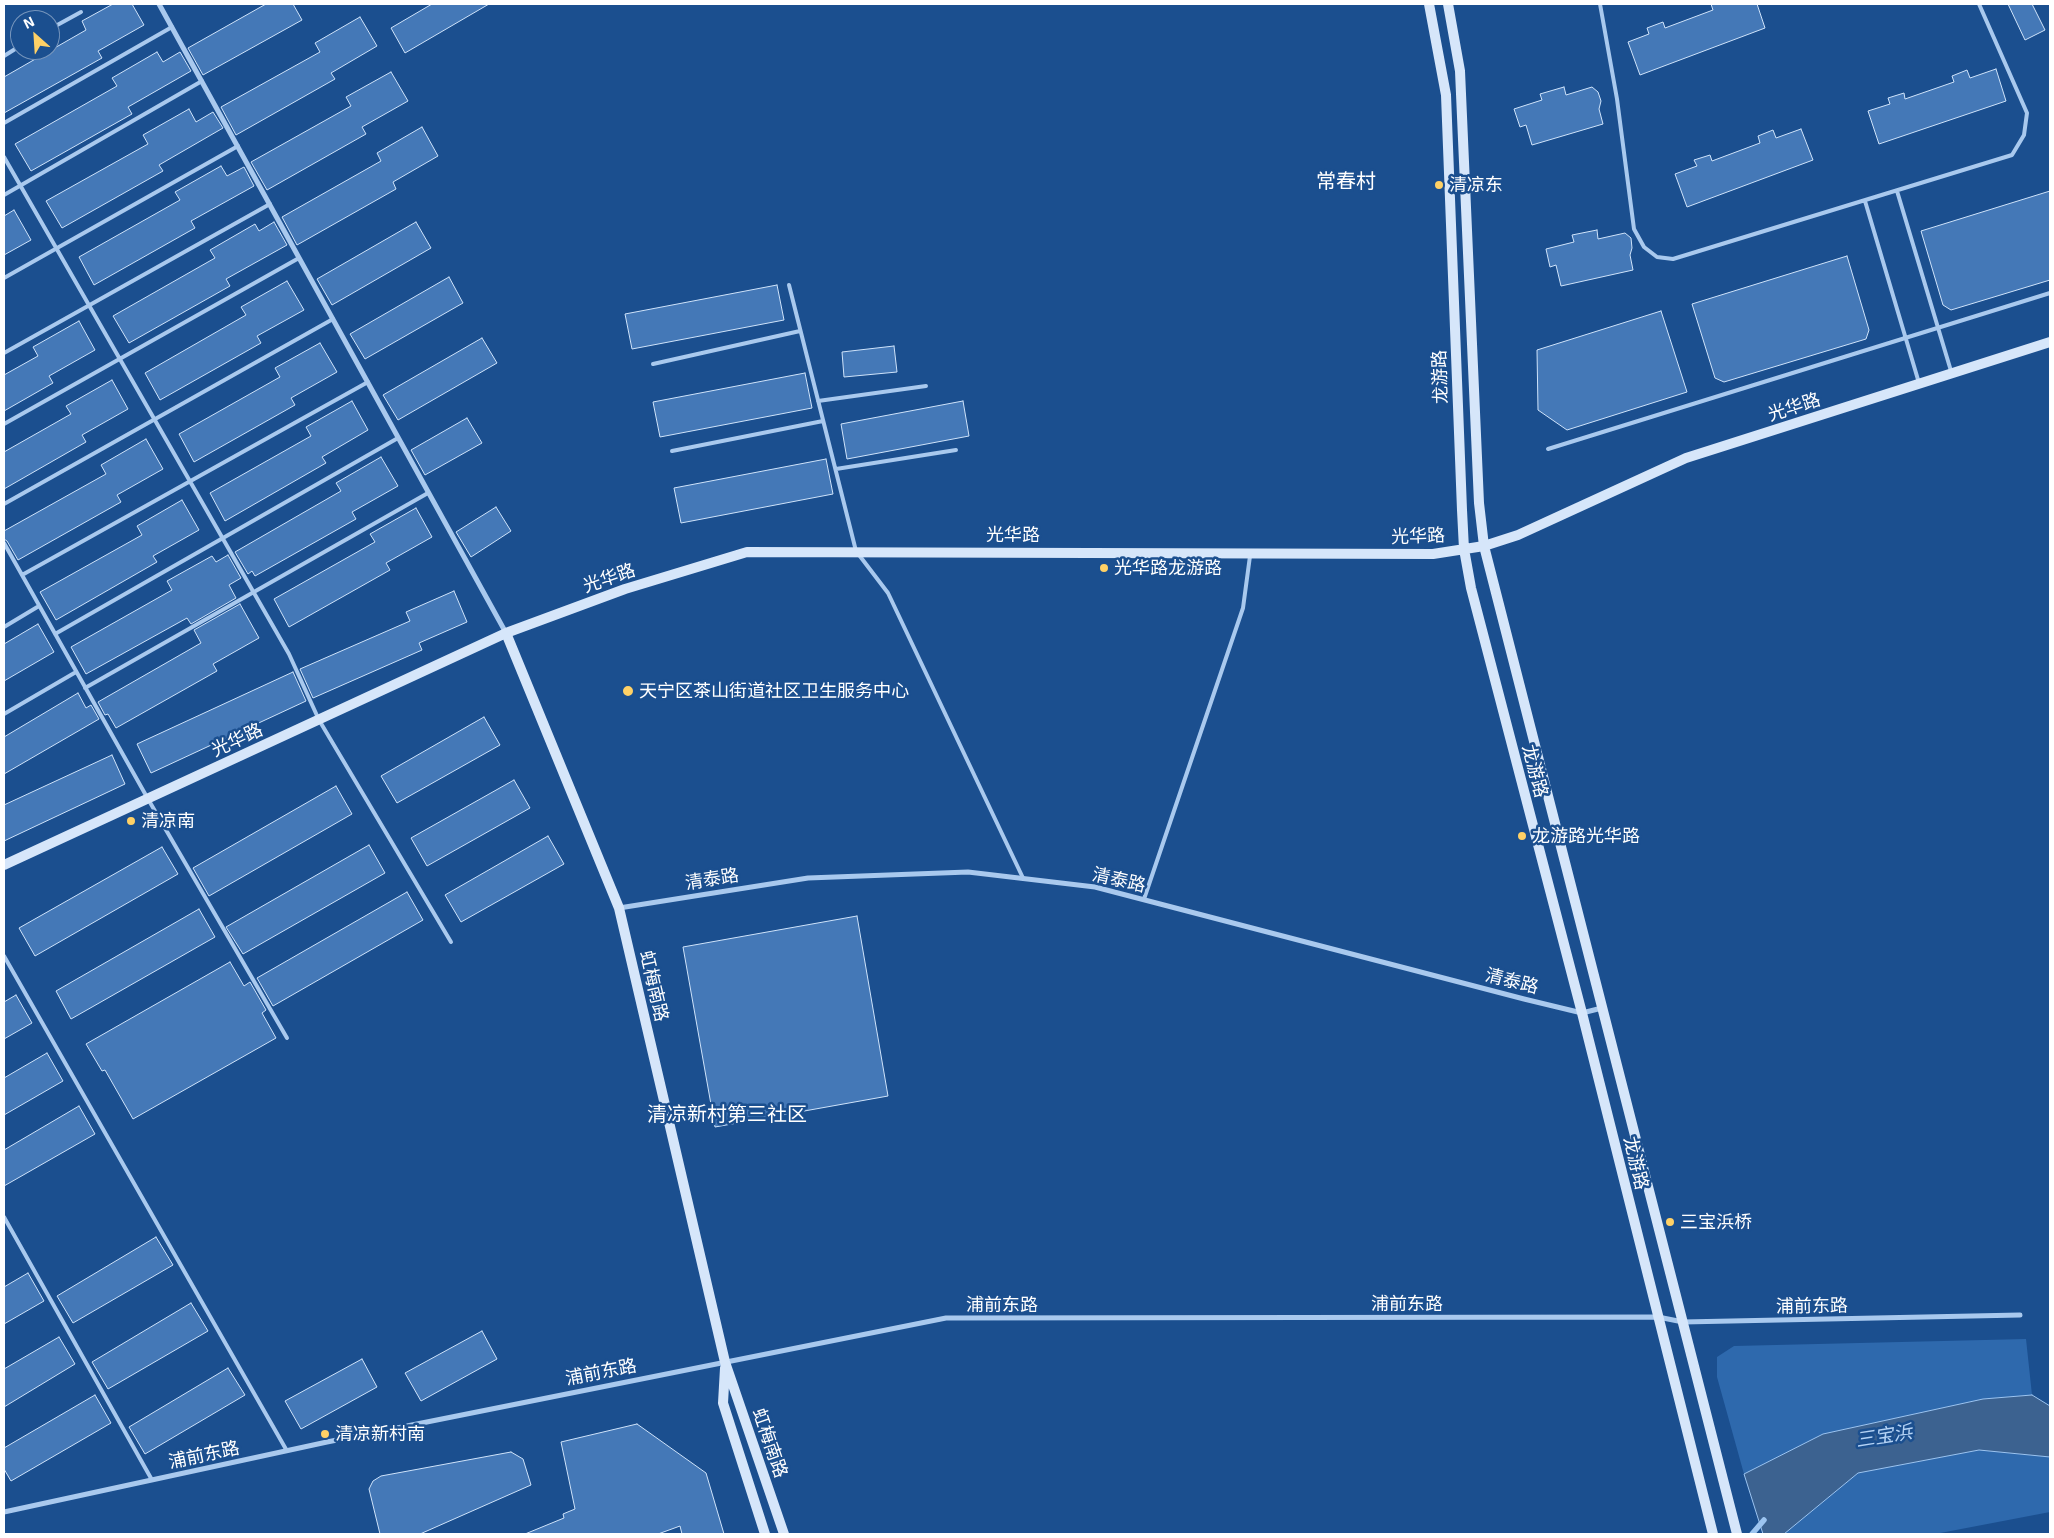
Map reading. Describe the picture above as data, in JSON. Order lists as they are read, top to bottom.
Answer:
{
  "streets": {
    "main road": ["龙游路", "光华路", "虹梅南路"],
    "street": ["清泰路", "浦前东路"]
  },
  "crossings": [
    ["龙游路", "光华路"],
    ["龙游路", "清泰路"],
    ["龙游路", "浦前东路"],
    ["光华路", "虹梅南路"],
    ["清泰路", "虹梅南路"],
    ["虹梅南路", "浦前东路"]
  ],
  "districts": ["常春村", "清凉新村第三社区"],
  "water": ["三宝浜"],
  "places": [
    "清凉东",
    "光华路龙游路",
    "天宁区茶山街道社区卫生服务中心",
    "清凉南",
    "龙游路光华路",
    "三宝浜桥",
    "清凉新村南"
  ],
  "north": "top left"
}
